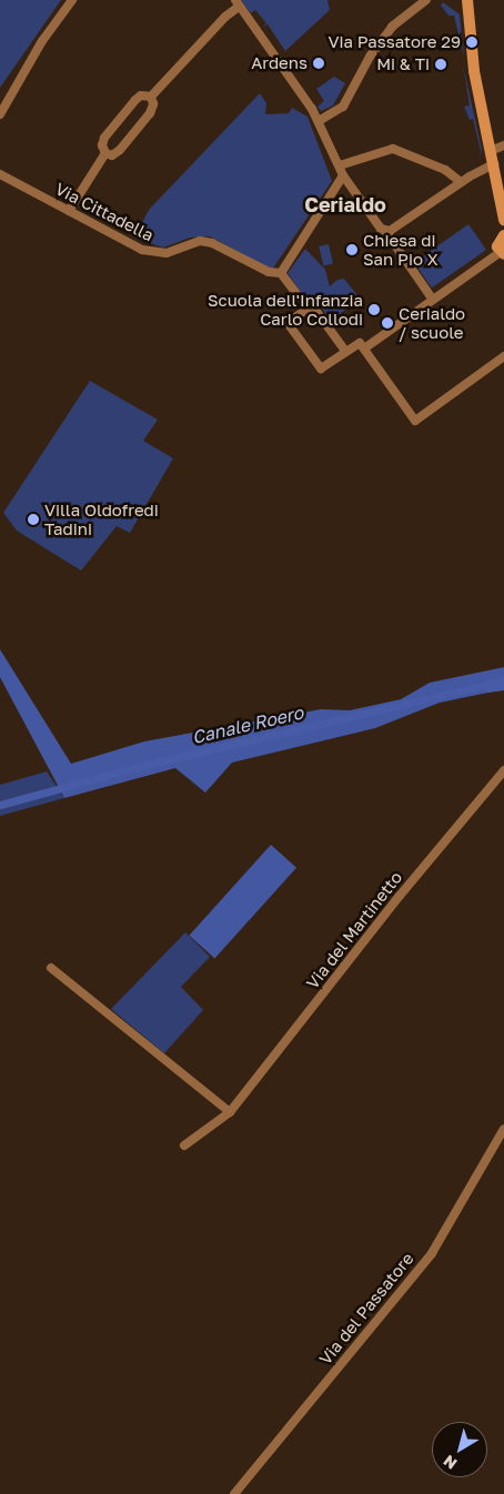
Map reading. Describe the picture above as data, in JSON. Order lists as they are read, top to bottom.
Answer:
{
  "streets": {
    "street": ["Via Cittadella", "Via del Martinetto", "Via del Passatore"]
  },
  "districts": ["Cerialdo"],
  "water": ["Canale Roero"],
  "places": [
    "Via Passatore 29",
    "Ardens",
    "Mi & Ti",
    "Chiesa di San Pio X",
    "Scuola dell'Infanzia Carlo Collodi",
    "Cerialdo / scuole",
    "Villa Oldofredi Tadini"
  ],
  "north": "bottom left"
}
